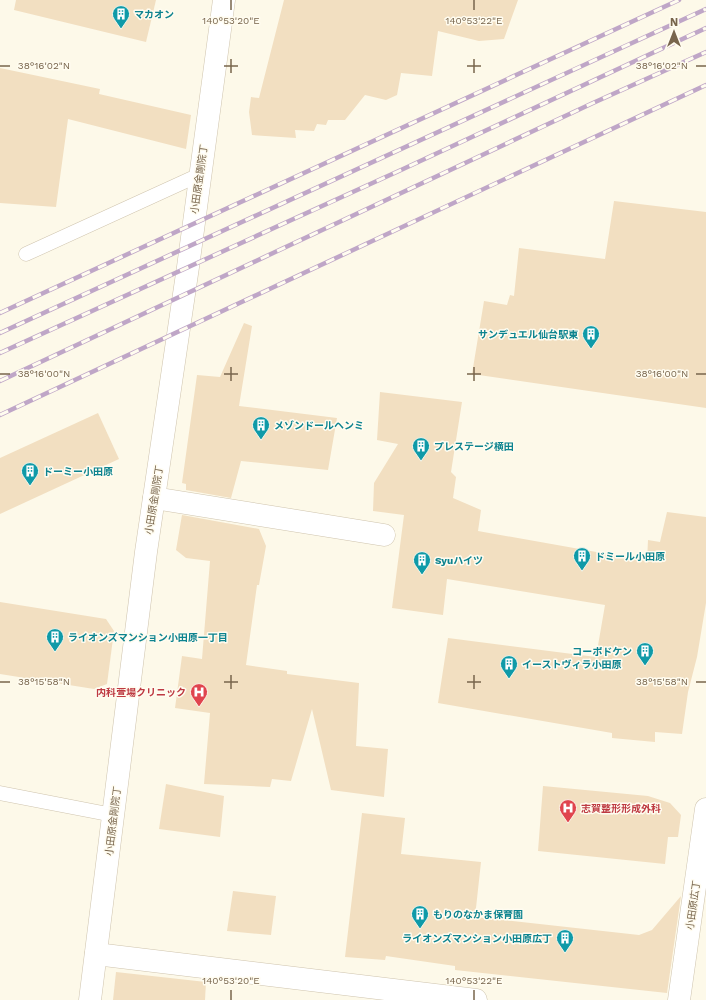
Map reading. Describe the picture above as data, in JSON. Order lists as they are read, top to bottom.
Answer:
{
  "streets": {
    "street": ["小田原金剛院丁", "小田原広丁"]
  },
  "places": {
    "building": [
      "マカオン",
      "サンデュエル仙台駅東",
      "メゾンドールヘンミ",
      "プレステージ横田",
      "ドーミー小田原",
      "ドミール小田原",
      "Syuハイツ",
      "ライオンズマンション小田原一丁目",
      "コーポドケン",
      "イーストヴィラ小田原",
      "もりのなかま保育園",
      "ライオンズマンション小田原広丁"
    ],
    "hospital": ["内科萱場クリニック", "志賀整形形成外科"]
  },
  "north": "top",
  "coordinates": [
    "140°53'20\"E",
    "140°53'22\"E",
    "38°16'02\"N",
    "38°16'00\"N",
    "38°15'58\"N"
  ]
}
